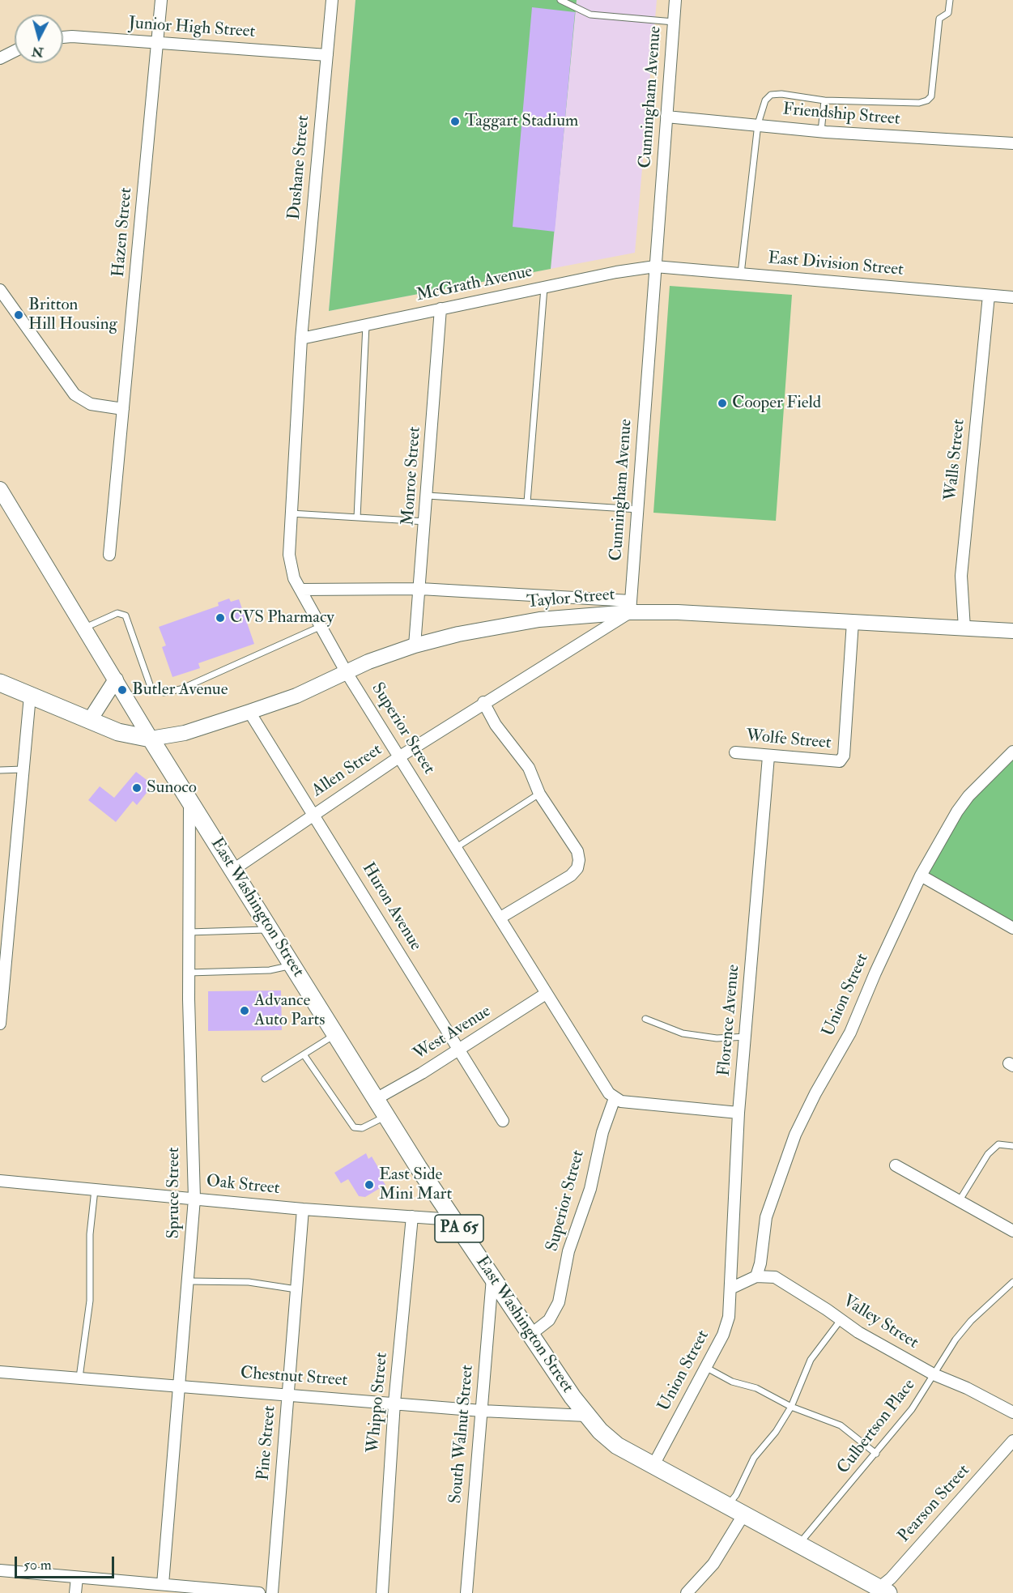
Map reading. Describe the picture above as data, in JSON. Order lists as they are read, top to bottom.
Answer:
{
  "streets": {
    "main road": ["Taylor Street", "East Washington Street", "PA 65"],
    "street": [
      "Junior High Street",
      "Cunningham Avenue",
      "Friendship Street",
      "Dushane Street",
      "Hazen Street",
      "East Division Street",
      "McGrath Avenue",
      "Walls Street",
      "Monroe Street",
      "Superior Street",
      "Wolfe Street",
      "Allen Street",
      "Huron Avenue",
      "Union Street",
      "Florence Avenue",
      "West Avenue",
      "Oak Street",
      "Spruce Street",
      "Valley Street",
      "Chestnut Street",
      "Whippo Street",
      "South Walnut Street",
      "Pine Street",
      "Pearson Street"
    ],
    "lane": ["Culbertson Place"]
  },
  "crossings": [
    ["Junior High Street", "Dushane Street"],
    ["Junior High Street", "Hazen Street"],
    ["Cunningham Avenue", "Friendship Street"],
    ["Cunningham Avenue", "East Division Street"],
    ["Cunningham Avenue", "McGrath Avenue"],
    ["Cunningham Avenue", "Taylor Street"],
    ["Dushane Street", "McGrath Avenue"],
    ["Dushane Street", "Superior Street"],
    ["East Division Street", "McGrath Avenue"],
    ["East Division Street", "Walls Street"],
    ["McGrath Avenue", "Monroe Street"],
    ["McGrath Avenue", "Superior Street"],
    ["Walls Street", "Taylor Street"],
    ["Monroe Street", "Taylor Street"],
    ["Taylor Street", "Superior Street"],
    ["Taylor Street", "Wolfe Street"],
    ["Taylor Street", "Huron Avenue"],
    ["Taylor Street", "East Washington Street"],
    ["Superior Street", "Allen Street"],
    ["Superior Street", "East Washington Street"],
    ["Superior Street", "West Avenue"],
    ["Wolfe Street", "Florence Avenue"],
    ["Allen Street", "Huron Avenue"],
    ["Allen Street", "East Washington Street"],
    ["Huron Avenue", "West Avenue"],
    ["East Washington Street", "Union Street"],
    ["East Washington Street", "West Avenue"],
    ["East Washington Street", "Oak Street"],
    ["East Washington Street", "Spruce Street"],
    ["East Washington Street", "Chestnut Street"],
    ["East Washington Street", "Culbertson Place"],
    ["East Washington Street", "South Walnut Street"],
    ["East Washington Street", "Pearson Street"],
    ["Union Street", "Florence Avenue"],
    ["Union Street", "Valley Street"],
    ["Oak Street", "Spruce Street"],
    ["Oak Street", "Whippo Street"],
    ["Oak Street", "Pine Street"],
    ["Spruce Street", "Chestnut Street"],
    ["Valley Street", "Culbertson Place"],
    ["Chestnut Street", "Whippo Street"],
    ["Chestnut Street", "South Walnut Street"],
    ["Chestnut Street", "Pine Street"]
  ],
  "places": [
    "Taggart Stadium",
    "Britton Hill Housing",
    "Cooper Field",
    "CVS Pharmacy",
    "Butler Avenue",
    "Sunoco",
    "Advance Auto Parts",
    "East Side Mini Mart"
  ],
  "scale_bar": "50 m",
  "north": "bottom"
}
